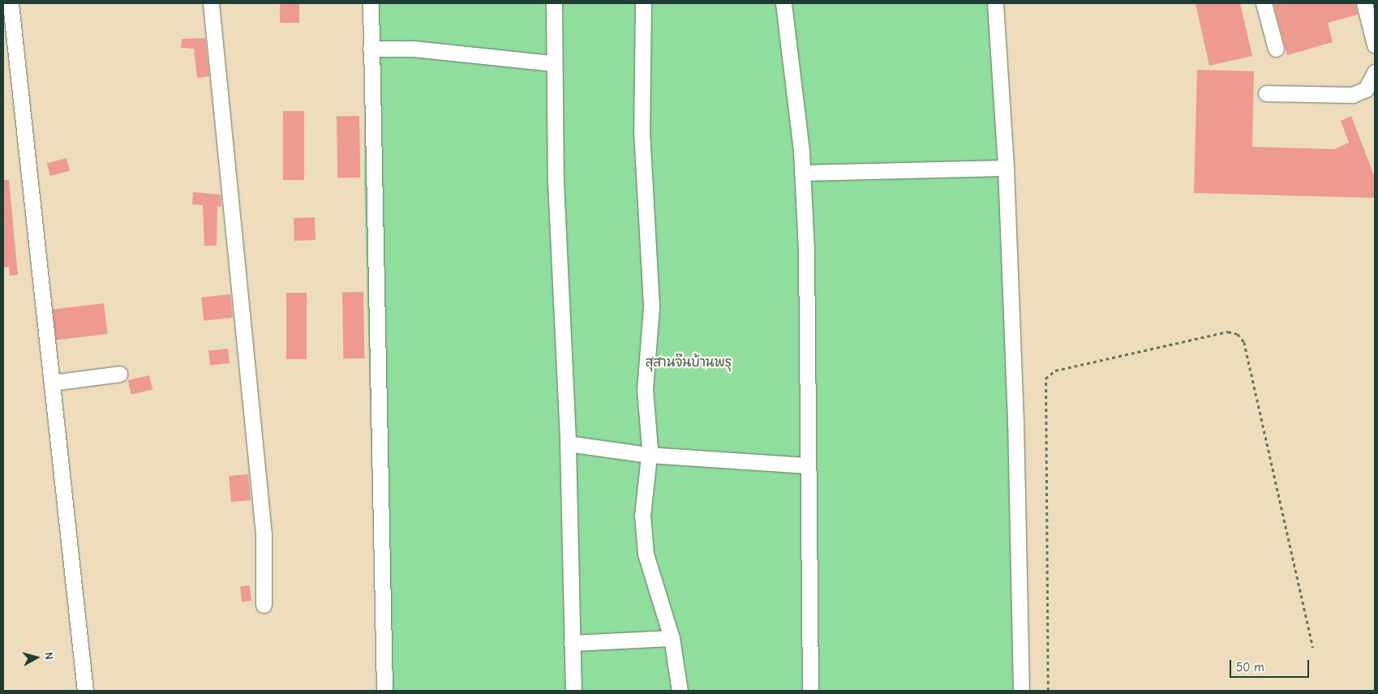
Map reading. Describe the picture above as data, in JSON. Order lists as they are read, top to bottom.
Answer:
{
  "parks": ["สุสานจีนบ้านพรุ"],
  "scale_bar": "50 m",
  "north": "right"
}
